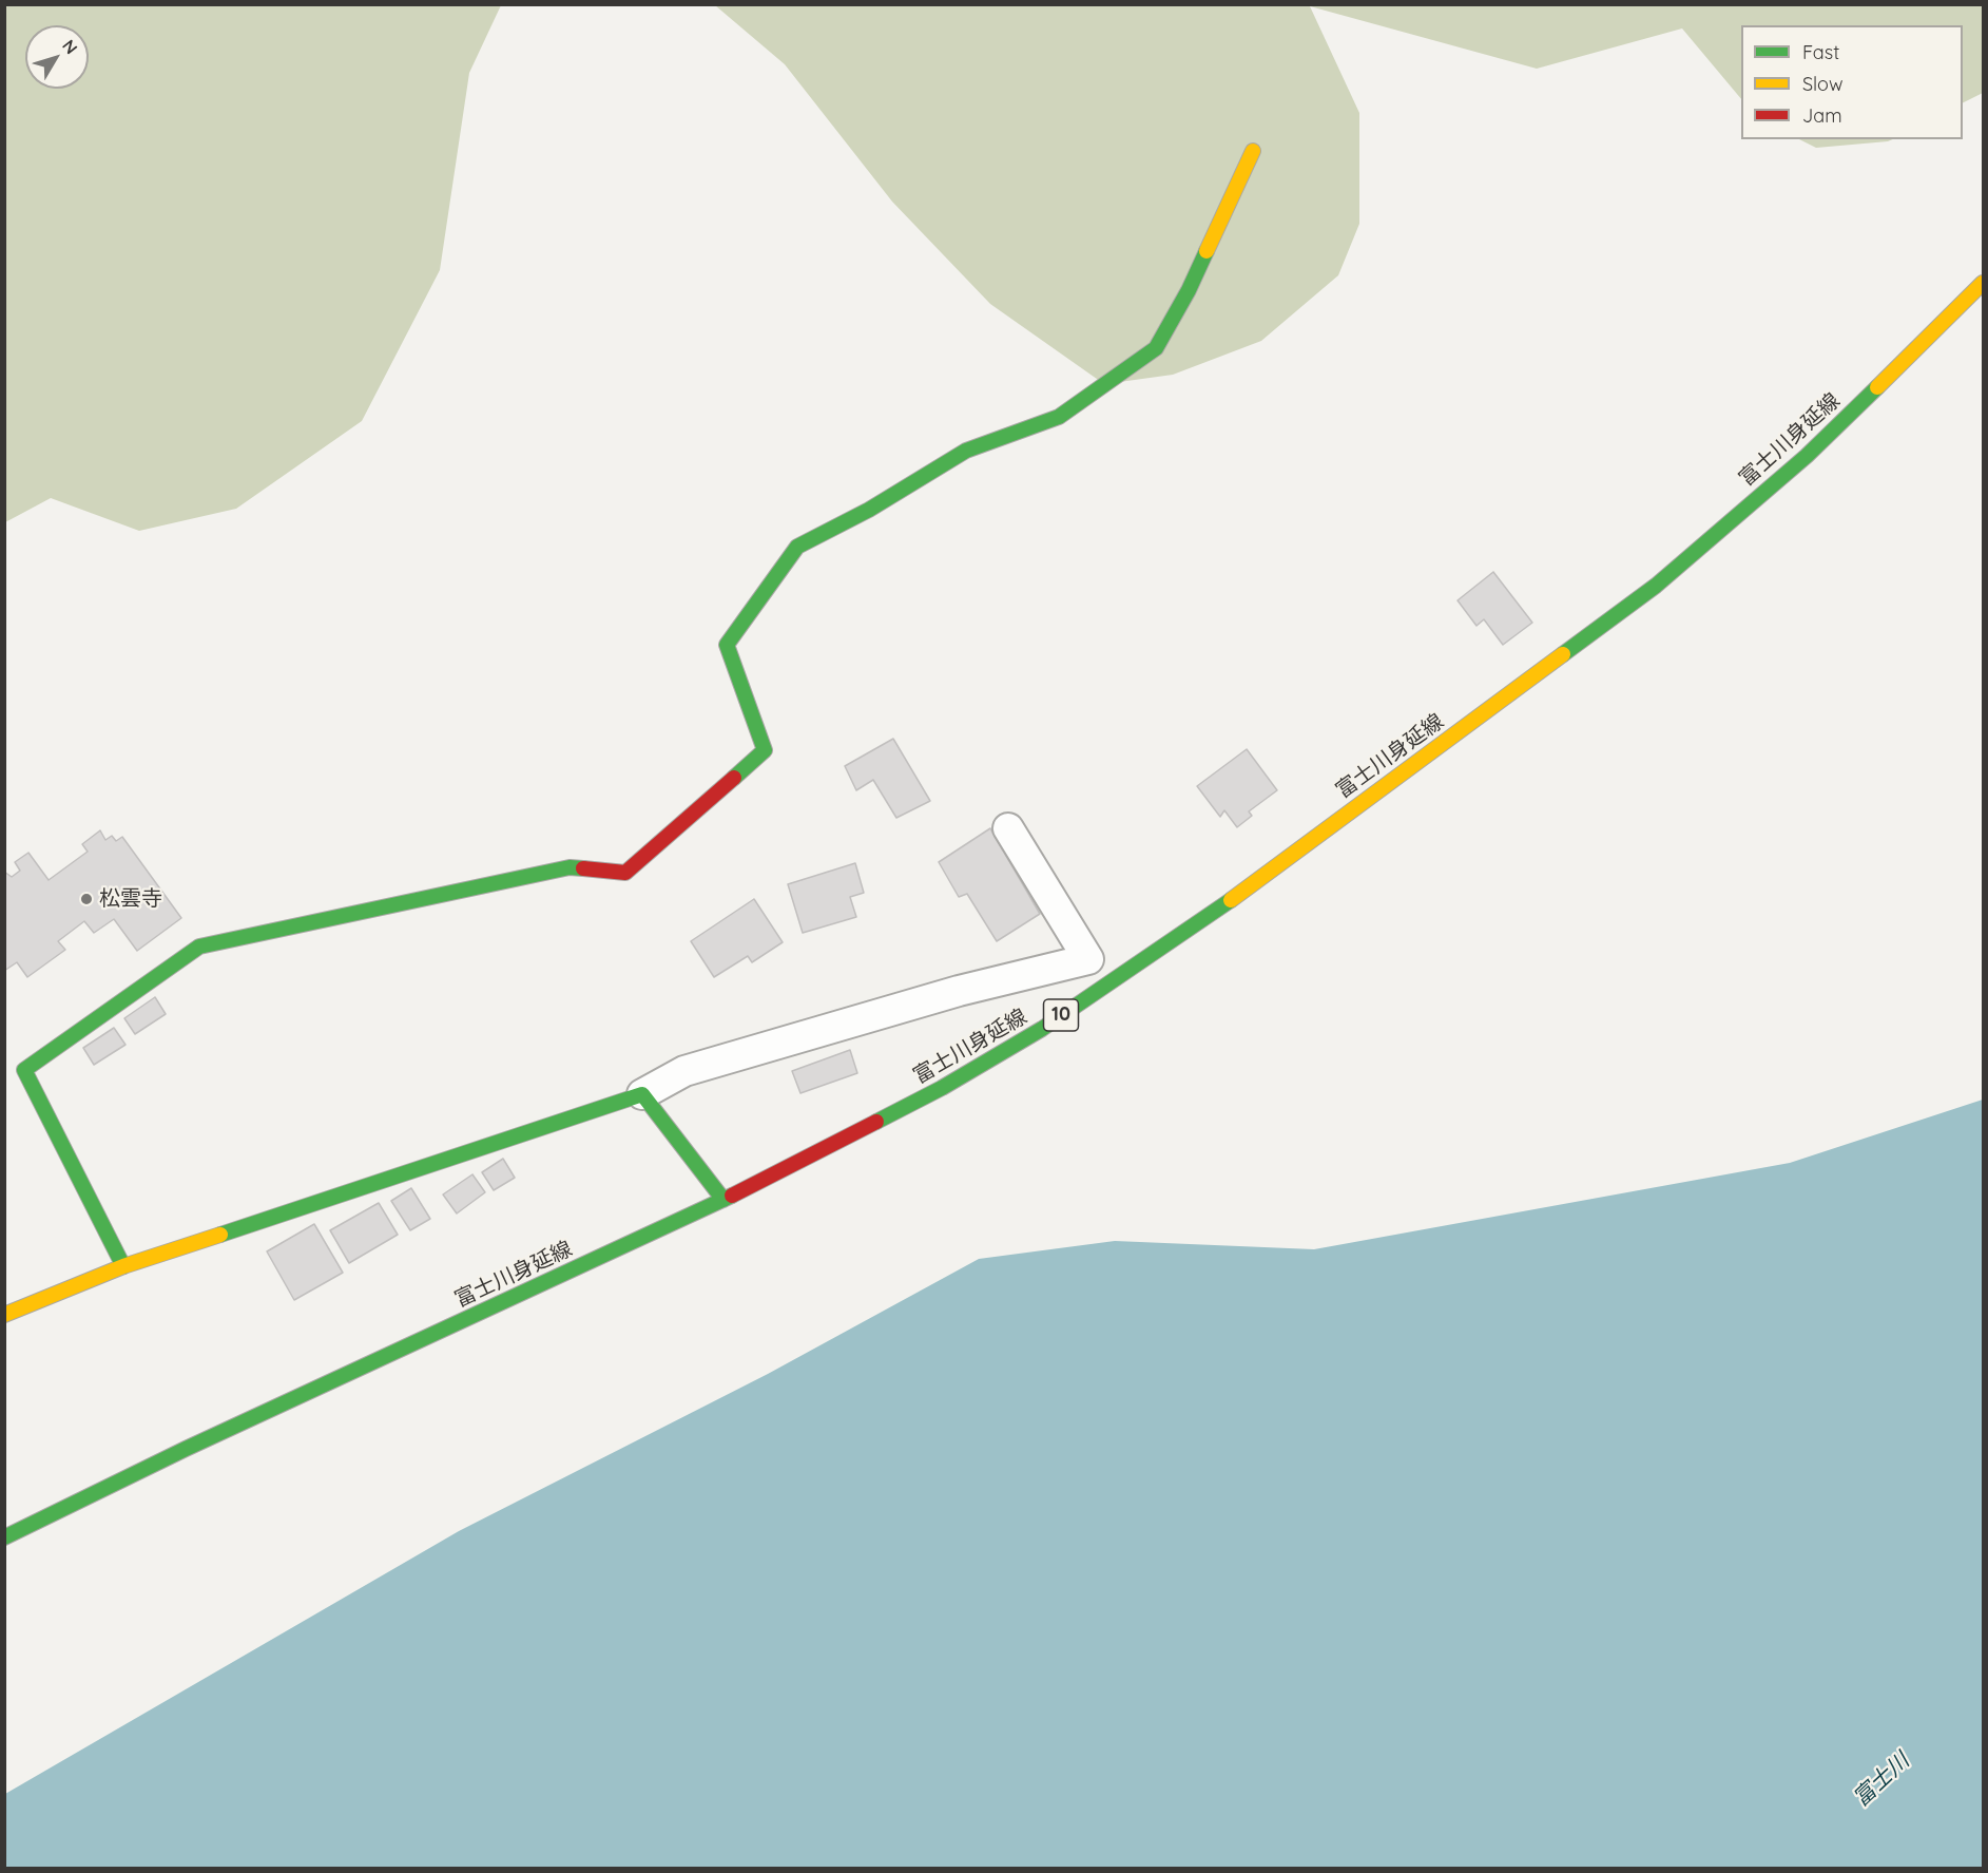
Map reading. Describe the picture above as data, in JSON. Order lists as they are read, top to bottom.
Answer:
{
  "streets": {
    "street": ["富士川身延線", "10"]
  },
  "water": ["富士川"],
  "places": ["松雲寺"],
  "legend": ["Fast", "Slow", "Jam"],
  "north": "top right"
}
